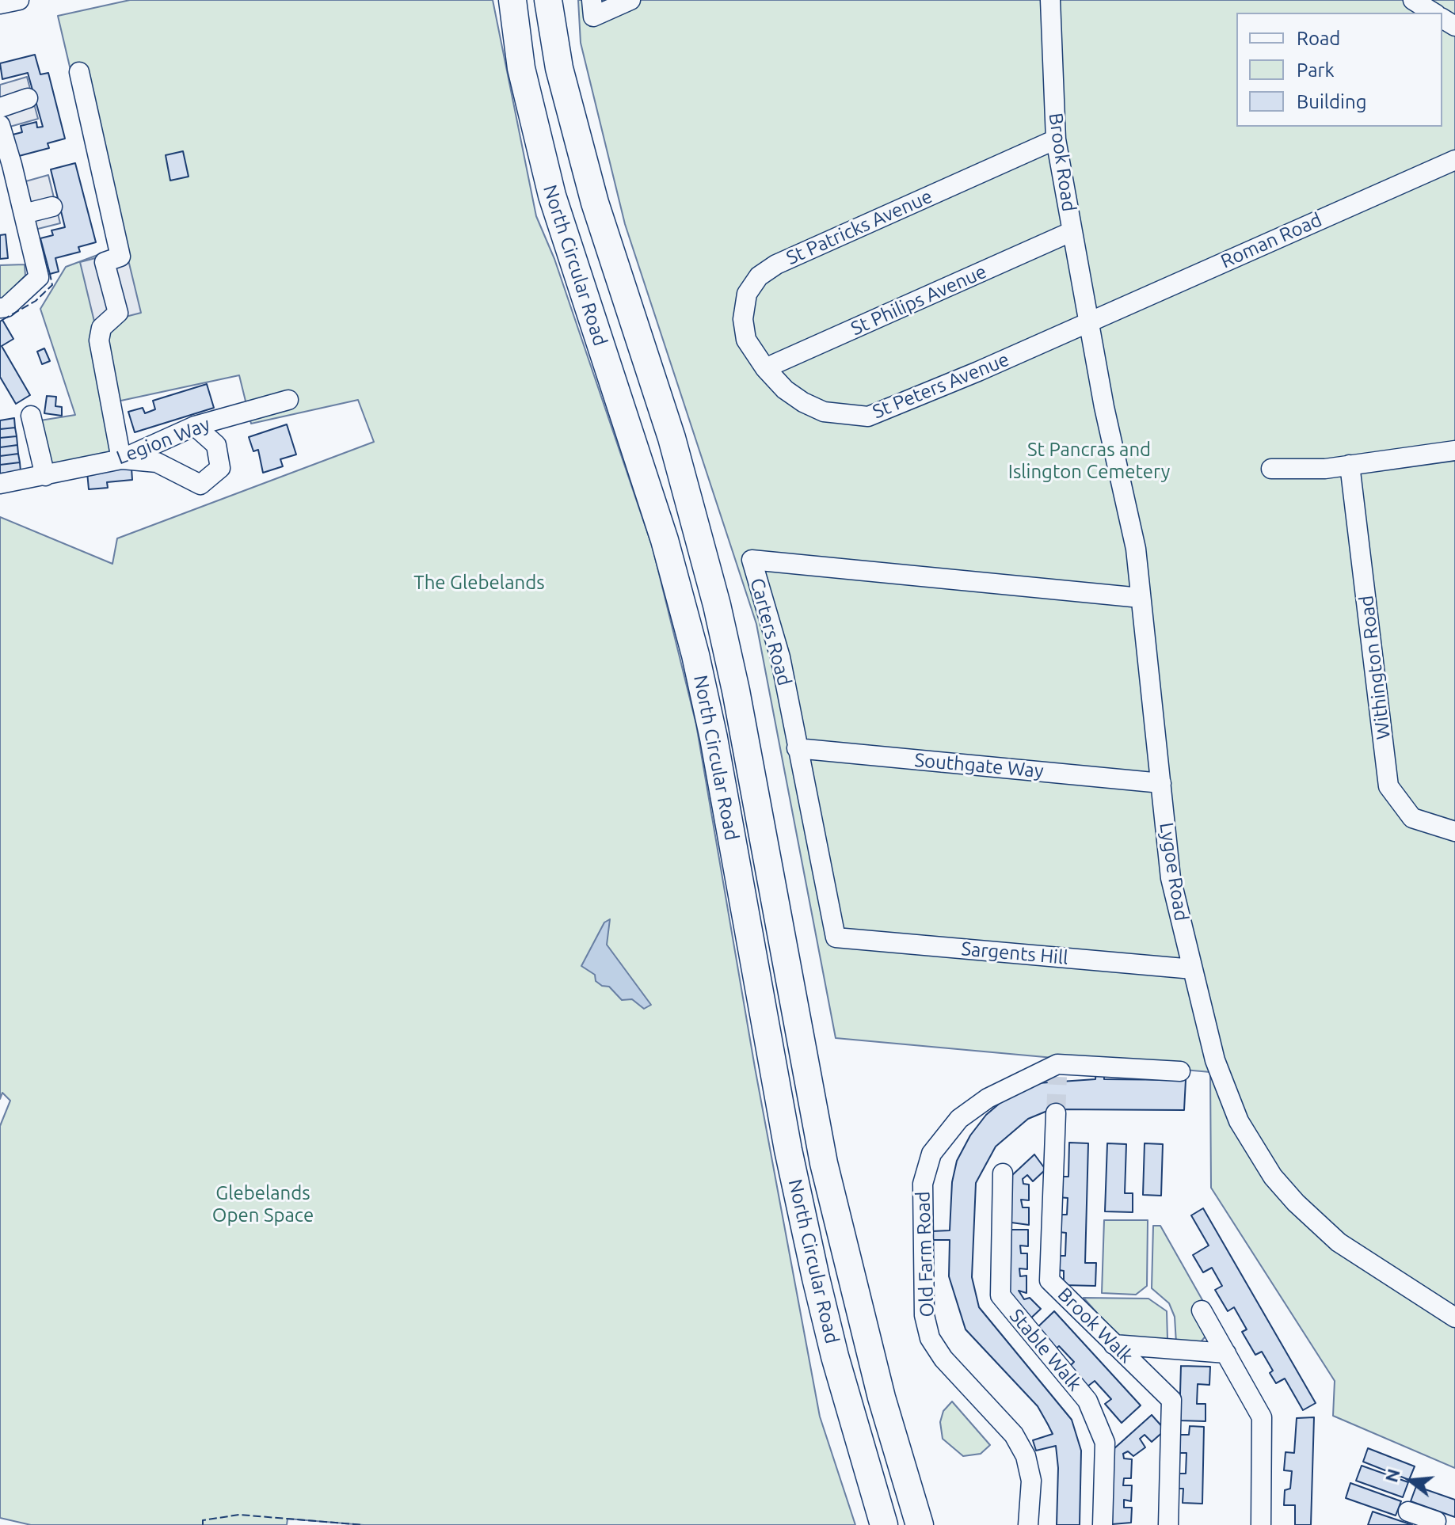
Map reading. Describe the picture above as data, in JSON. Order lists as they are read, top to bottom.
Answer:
{
  "streets": {
    "highway": ["North Circular Road"],
    "street": [
      "Brook Road",
      "St Patricks Avenue",
      "Roman Road",
      "St Philips Avenue",
      "St Peters Avenue",
      "Legion Way",
      "Carters Road",
      "Withington Road",
      "Southgate Way",
      "Lygoe Road",
      "Sargents Hill",
      "Old Farm Road",
      "Brook Walk",
      "Stable Walk"
    ]
  },
  "crossings": [
    ["Brook Road", "St Patricks Avenue"],
    ["Brook Road", "Roman Road"],
    ["Brook Road", "St Philips Avenue"],
    ["Brook Road", "St Peters Avenue"],
    ["Brook Road", "Lygoe Road"],
    ["St Patricks Avenue", "St Philips Avenue"],
    ["St Patricks Avenue", "St Peters Avenue"],
    ["Roman Road", "St Peters Avenue"],
    ["Roman Road", "Lygoe Road"],
    ["St Philips Avenue", "St Peters Avenue"],
    ["St Peters Avenue", "Lygoe Road"],
    ["Carters Road", "Southgate Way"],
    ["Carters Road", "Lygoe Road"],
    ["Carters Road", "Sargents Hill"],
    ["Southgate Way", "Lygoe Road"],
    ["Lygoe Road", "Sargents Hill"]
  ],
  "parks": ["St Pancras and Islington Cemetery", "The Glebelands", "Glebelands Open Space"],
  "legend": ["Road", "Park", "Building"],
  "north": "left"
}
